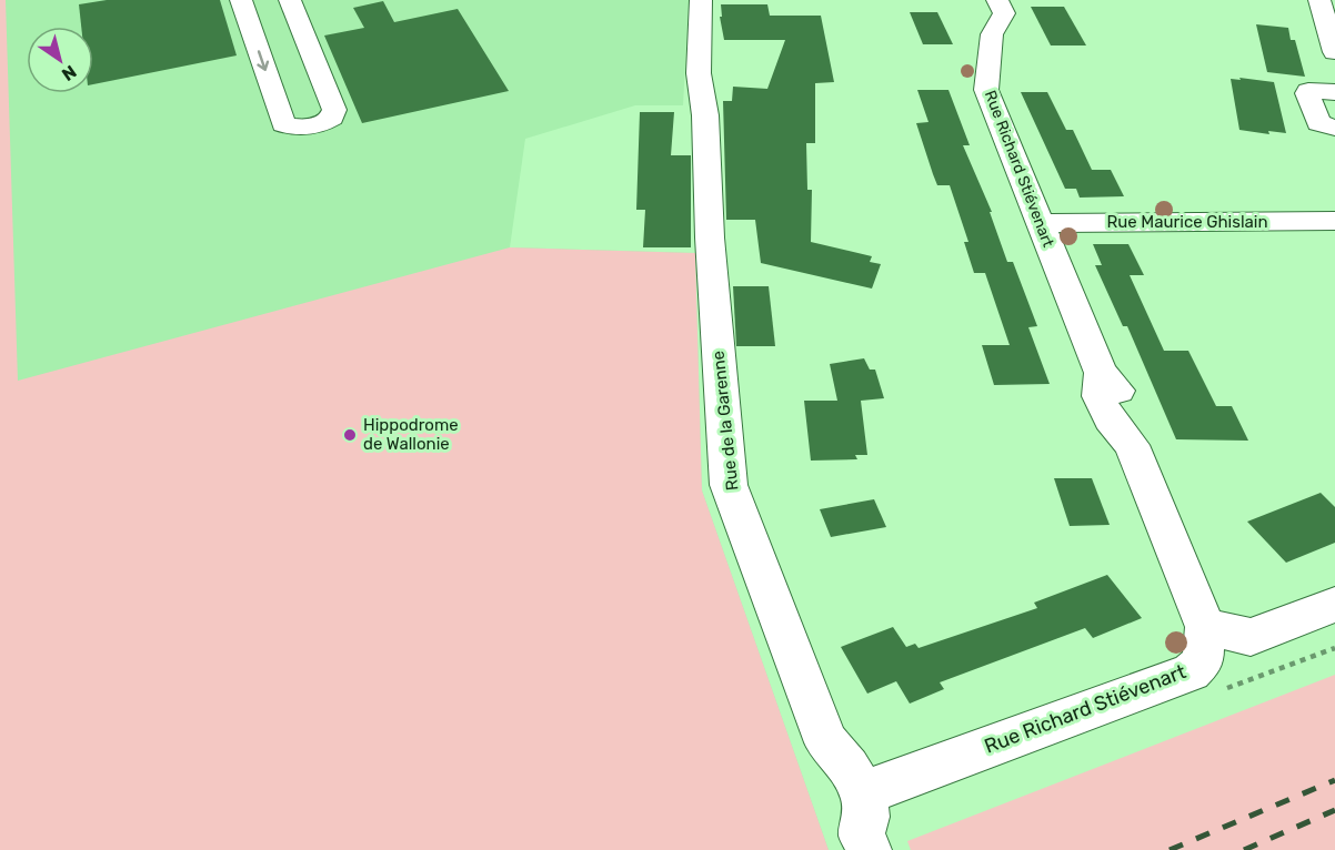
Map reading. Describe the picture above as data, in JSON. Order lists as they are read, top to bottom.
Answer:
{
  "streets": {
    "street": ["Rue Richard Stiévenart", "Rue Maurice Ghislain", "Rue de la Garenne"]
  },
  "crossings": [
    ["Rue Richard Stiévenart", "Rue Maurice Ghislain"],
    ["Rue Richard Stiévenart", "Rue de la Garenne"]
  ],
  "places": ["Hippodrome de Wallonie"],
  "north": "bottom right"
}
